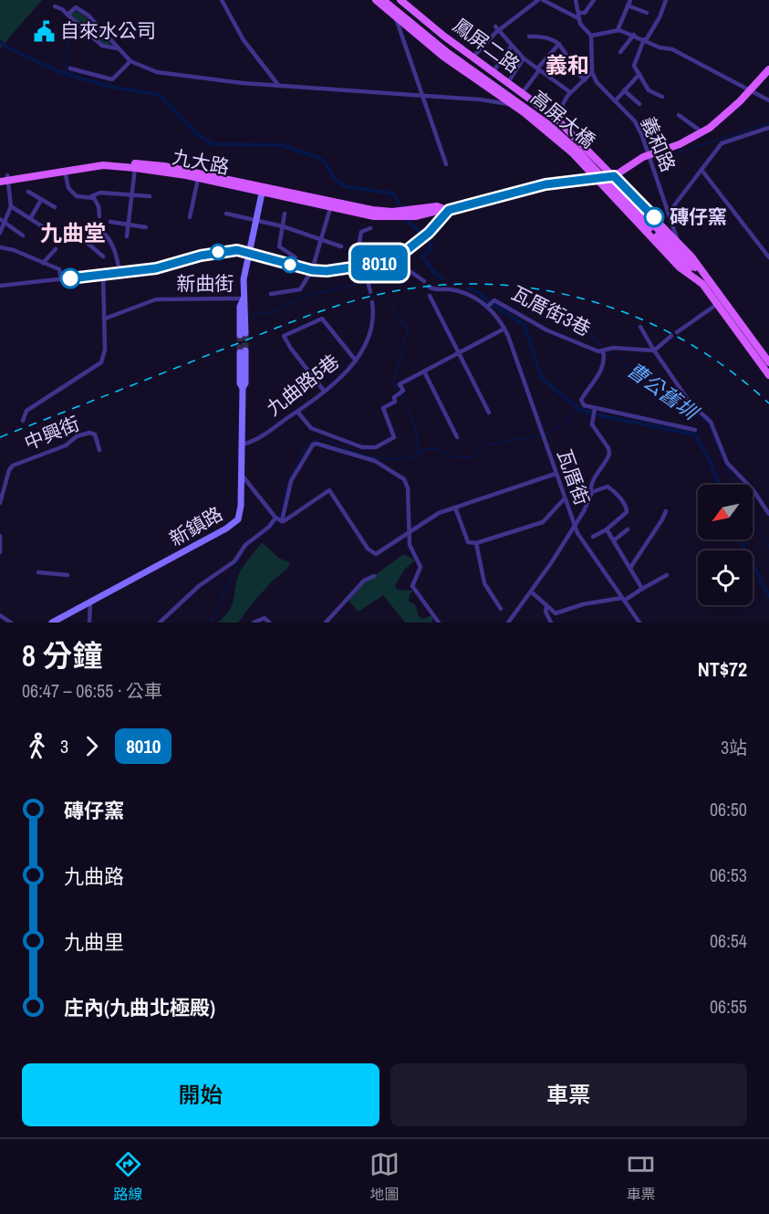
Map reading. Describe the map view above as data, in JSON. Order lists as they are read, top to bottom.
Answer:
{
  "streets": {
    "main road": ["鳳屏二路", "高屏大橋", "九大路"],
    "street": [
      "義和路",
      "新曲街",
      "瓦厝街3巷",
      "九曲路5巷",
      "中興街",
      "瓦厝街",
      "新鎮路"
    ]
  },
  "crossings": [
    ["鳳屏二路", "高屏大橋"],
    ["鳳屏二路", "義和路"],
    ["瓦厝街3巷", "瓦厝街"],
    ["九曲路5巷", "新鎮路"]
  ],
  "districts": ["義和", "九曲堂"],
  "water": ["曹公舊圳"],
  "places": {
    "public building": ["自來水公司"],
    "other": ["磚仔窯"]
  },
  "lines": ["bus line 8010"],
  "north": "bottom left",
  "page": {
    "on_map": "8010",
    "heading": ["8 分鐘", "06:47 – 06:55 · 公車", "NT$72"],
    "legs": ["3", "8010", "3站"],
    "list": [
      {
        "name": "磚仔窯",
        "value": "06:50"
      },
      {
        "name": "九曲路",
        "value": "06:53"
      },
      {
        "name": "九曲里",
        "value": "06:54"
      },
      {
        "name": "庄內(九曲北極殿)",
        "value": "06:55"
      }
    ],
    "buttons": ["開始", "車票"],
    "tabs": ["路線", "地圖", "車票"]
  }
}
